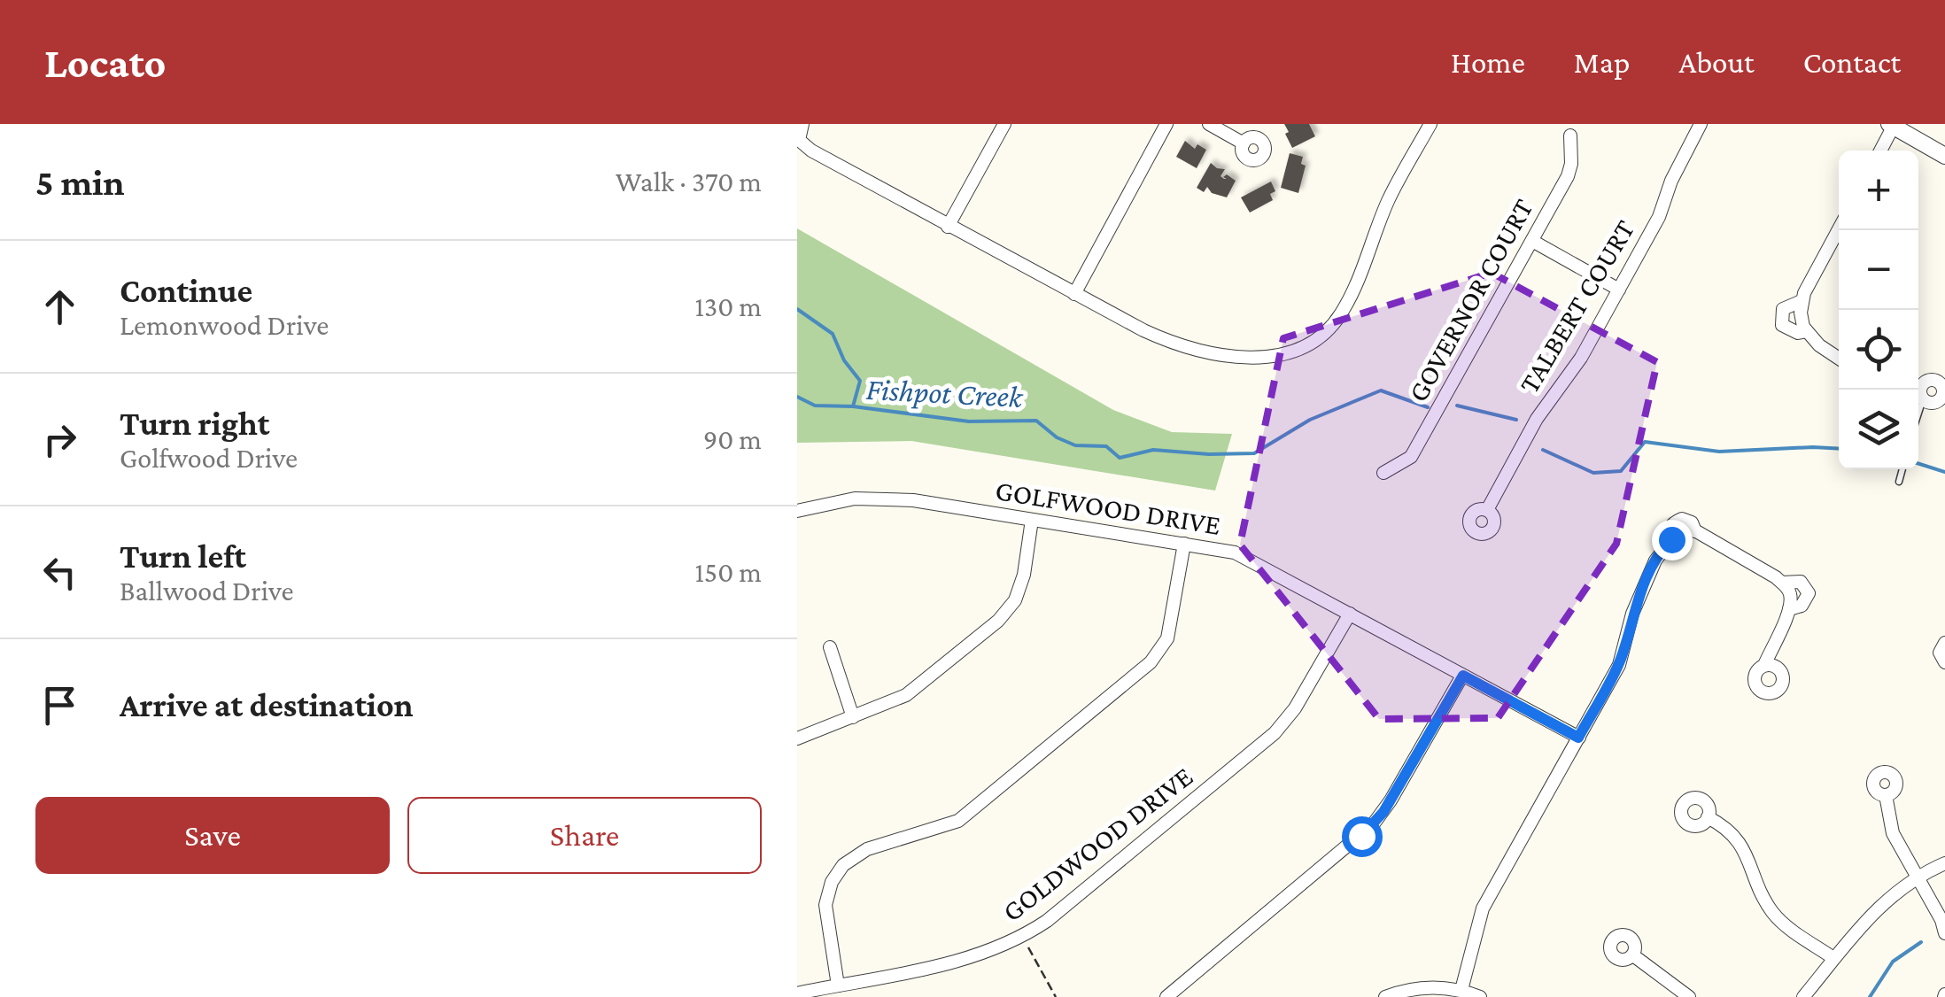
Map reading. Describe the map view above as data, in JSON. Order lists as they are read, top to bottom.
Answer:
{
  "streets": {
    "street": [
      "GOVERNOR COURT",
      "TALBERT COURT",
      "GOLFWOOD DRIVE",
      "GOLDWOOD DRIVE"
    ]
  },
  "crossings": [
    ["GOLFWOOD DRIVE", "GOLDWOOD DRIVE"]
  ],
  "water": ["Fishpot Creek"],
  "page": {
    "header": "Locato",
    "nav": [
      "Home",
      "Map",
      "About",
      "Contact"
    ],
    "heading": ["5 min", "Walk · 370 m"],
    "map_buttons": ["+", "−"],
    "list": [
      ["Continue", "Lemonwood Drive", "130 m"],
      ["Turn right", "Golfwood Drive", "90 m"],
      ["Turn left", "Ballwood Drive", "150 m"],
      "Arrive at destination"
    ],
    "buttons": ["Save", "Share"]
  }
}
